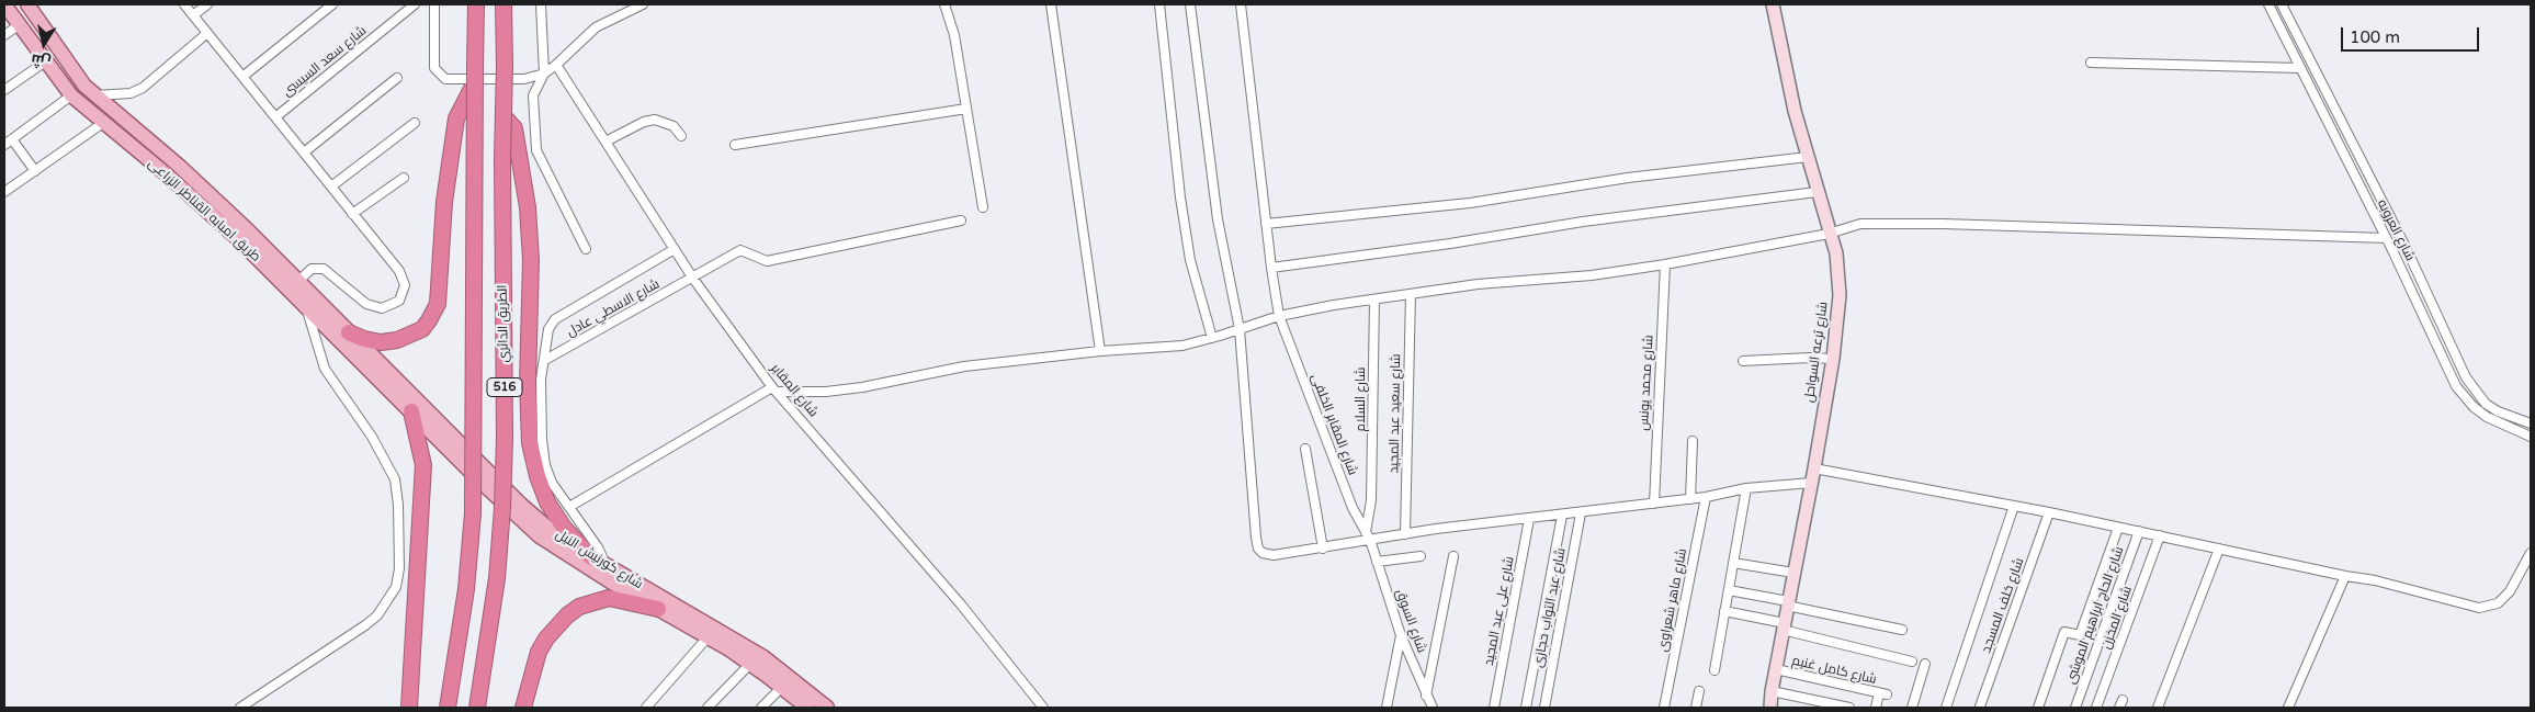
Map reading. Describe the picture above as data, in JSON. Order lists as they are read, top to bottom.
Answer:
{
  "streets": {
    "highway": ["الطريق الدائري", "516"],
    "main road": ["طريق امبابه القناطر الزراعى", "شارع ترعه السواحل", "شارع كورنيش النيل"],
    "street": [
      "شارع سعد السيسى",
      "شارع العروبه",
      "شارع الاسطي عادل",
      "شارع محمد يونس",
      "شارع المقابر",
      "شارع السلام",
      "شارع سعيد عبد المجيد",
      "شارع المقابر الخلفى",
      "شارع ماهر شعراوى",
      "شارع خلف المسجد",
      "شارع عبد التواب حجازى",
      "شارع على عبد المجيد",
      "شارع الحاج ابراهيم الموشى",
      "شارع المخزن",
      "شارع السوق",
      "شارع كامل غنيم"
    ]
  },
  "crossings": [
    ["طريق امبابه القناطر الزراعى", "شارع كورنيش النيل"],
    ["شارع الاسطي عادل", "شارع المقابر"],
    ["شارع ترعه السواحل", "شارع كامل غنيم"],
    ["شارع السلام", "شارع المقابر الخلفى"],
    ["شارع المقابر الخلفى", "شارع السوق"]
  ],
  "scale_bar": "100 m",
  "north": "bottom"
}
